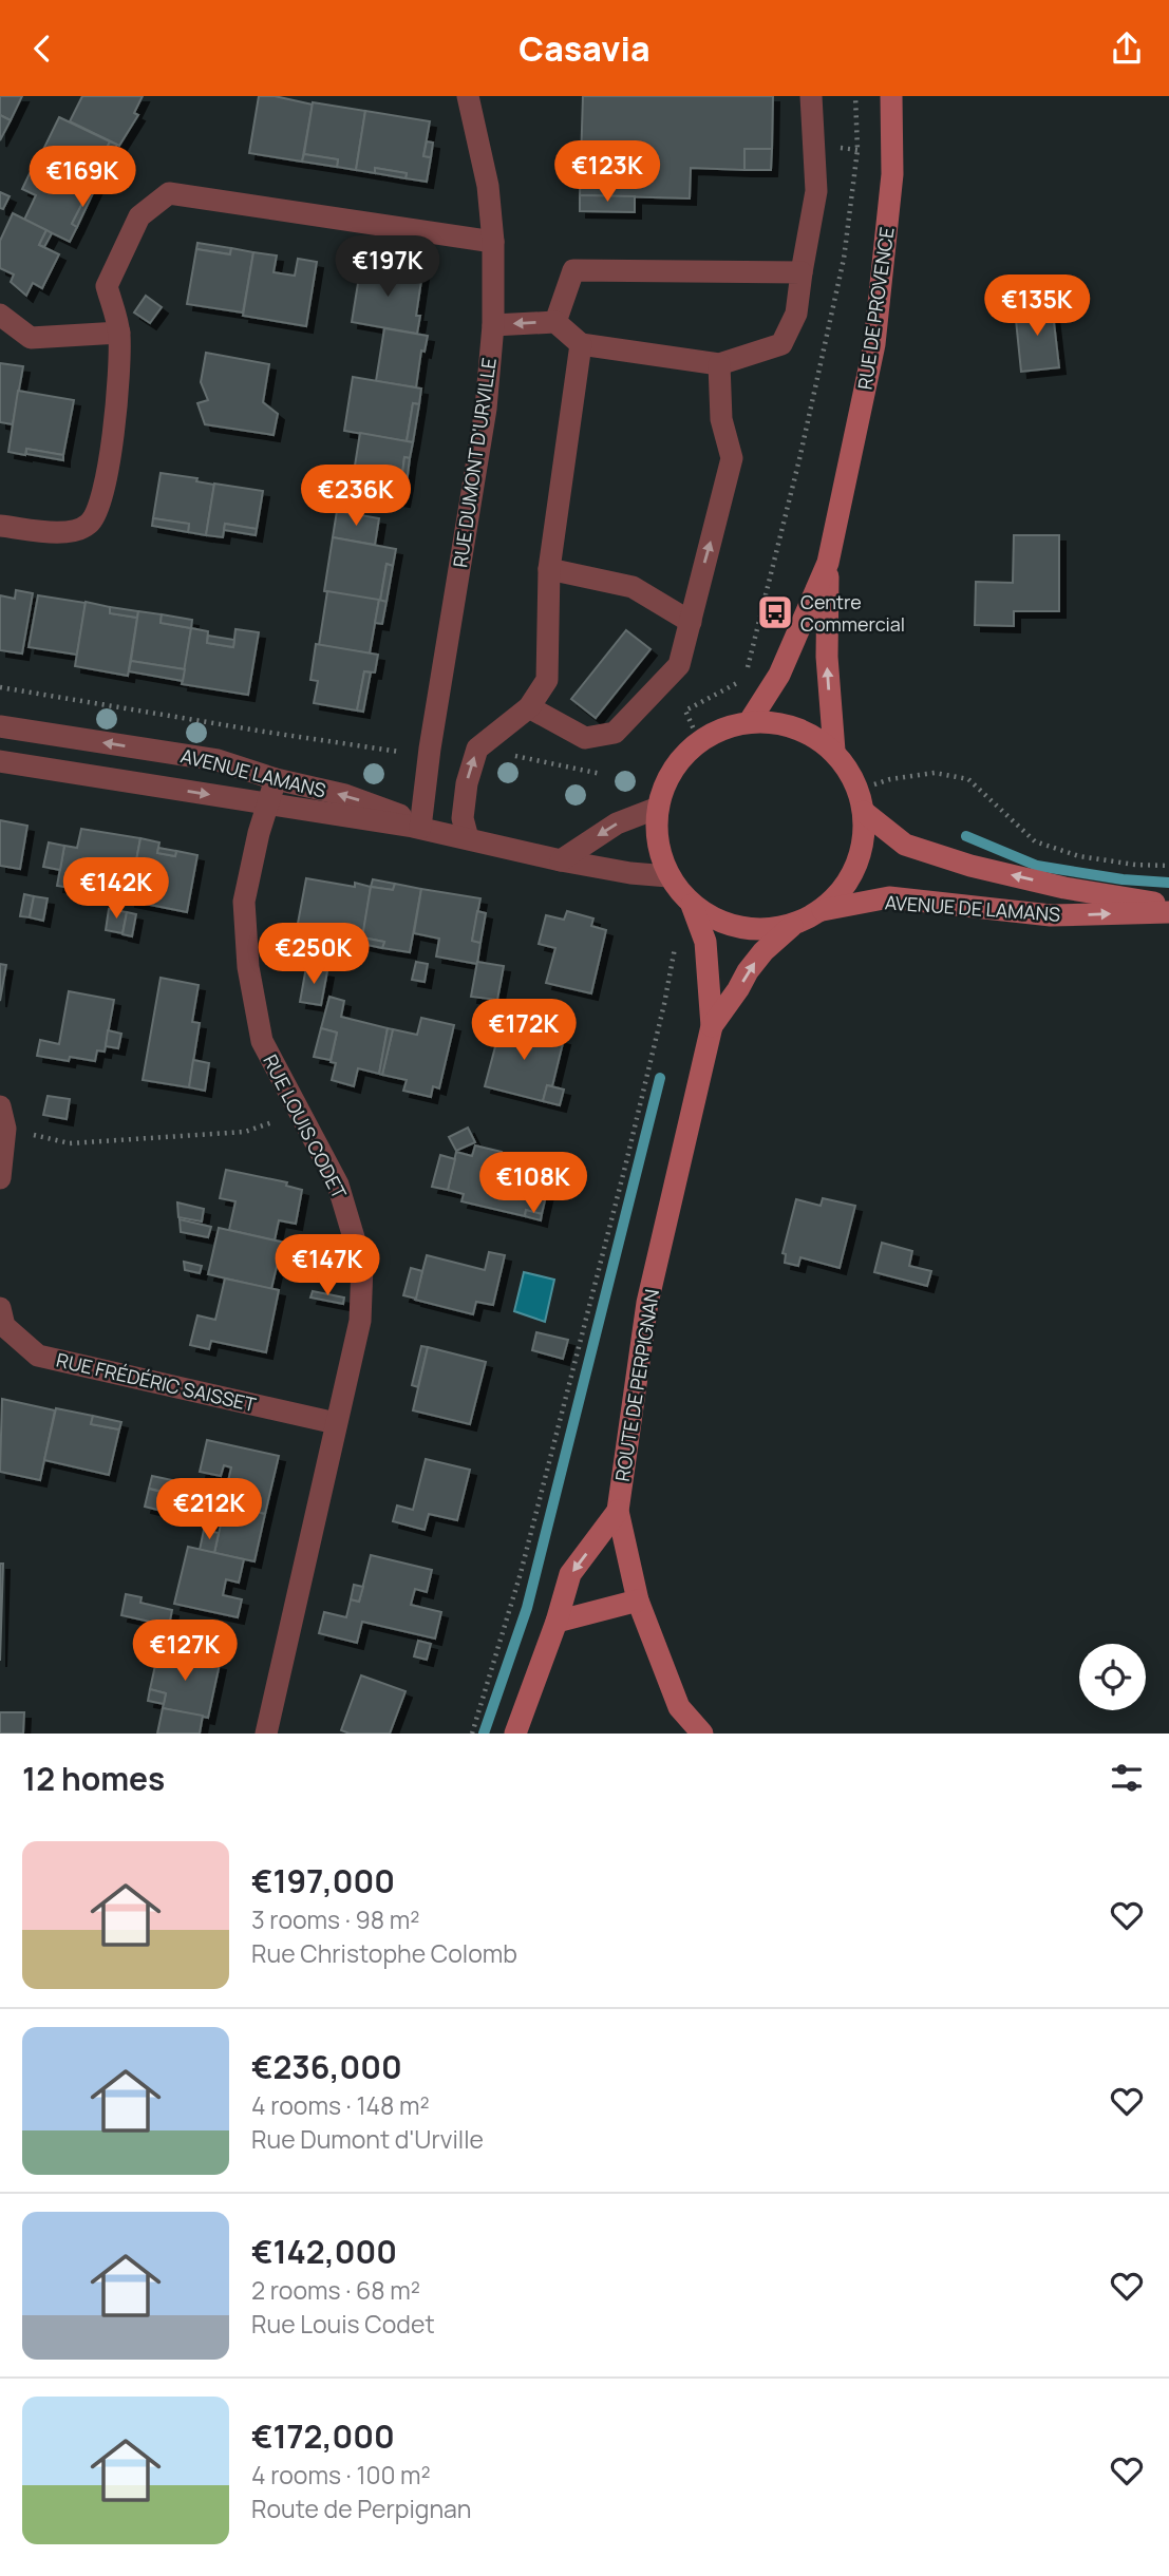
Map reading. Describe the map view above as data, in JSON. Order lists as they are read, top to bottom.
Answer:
{
  "streets": {
    "main road": ["RUE DE PROVENCE", "AVENUE DE LAMANS", "ROUTE DE PERPIGNAN"],
    "street": [
      "RUE DUMONT D'URVILLE",
      "AVENUE LAMANS",
      "RUE LOUIS CODET",
      "RUE FRÉDÉRIC SAISSET"
    ]
  },
  "crossings": [
    ["RUE DE PROVENCE", "AVENUE LAMANS"],
    ["RUE DE PROVENCE", "AVENUE DE LAMANS"],
    ["RUE DE PROVENCE", "ROUTE DE PERPIGNAN"],
    ["RUE DUMONT D'URVILLE", "AVENUE LAMANS"],
    ["AVENUE LAMANS", "AVENUE DE LAMANS"],
    ["AVENUE LAMANS", "RUE LOUIS CODET"],
    ["AVENUE LAMANS", "ROUTE DE PERPIGNAN"],
    ["AVENUE DE LAMANS", "ROUTE DE PERPIGNAN"],
    ["RUE LOUIS CODET", "RUE FRÉDÉRIC SAISSET"]
  ],
  "places": {
    "bus stop": ["Centre Commercial"]
  },
  "page": {
    "header": "Casavia",
    "price": [
      "€123K",
      "€169K",
      "€197K",
      "€135K",
      "€236K",
      "€142K",
      "€250K",
      "€172K",
      "€108K",
      "€147K",
      "€212K",
      "€127K"
    ],
    "heading": "12 homes",
    "list": [
      {
        "name": "€197,000",
        "note": "3 rooms · 98 m² · Rue Christophe Colomb"
      },
      {
        "name": "€236,000",
        "note": "4 rooms · 148 m² · Rue Dumont d'Urville"
      },
      {
        "name": "€142,000",
        "note": "2 rooms · 68 m² · Rue Louis Codet"
      },
      {
        "name": "€172,000",
        "note": "4 rooms · 100 m² · Route de Perpignan"
      }
    ]
  }
}
